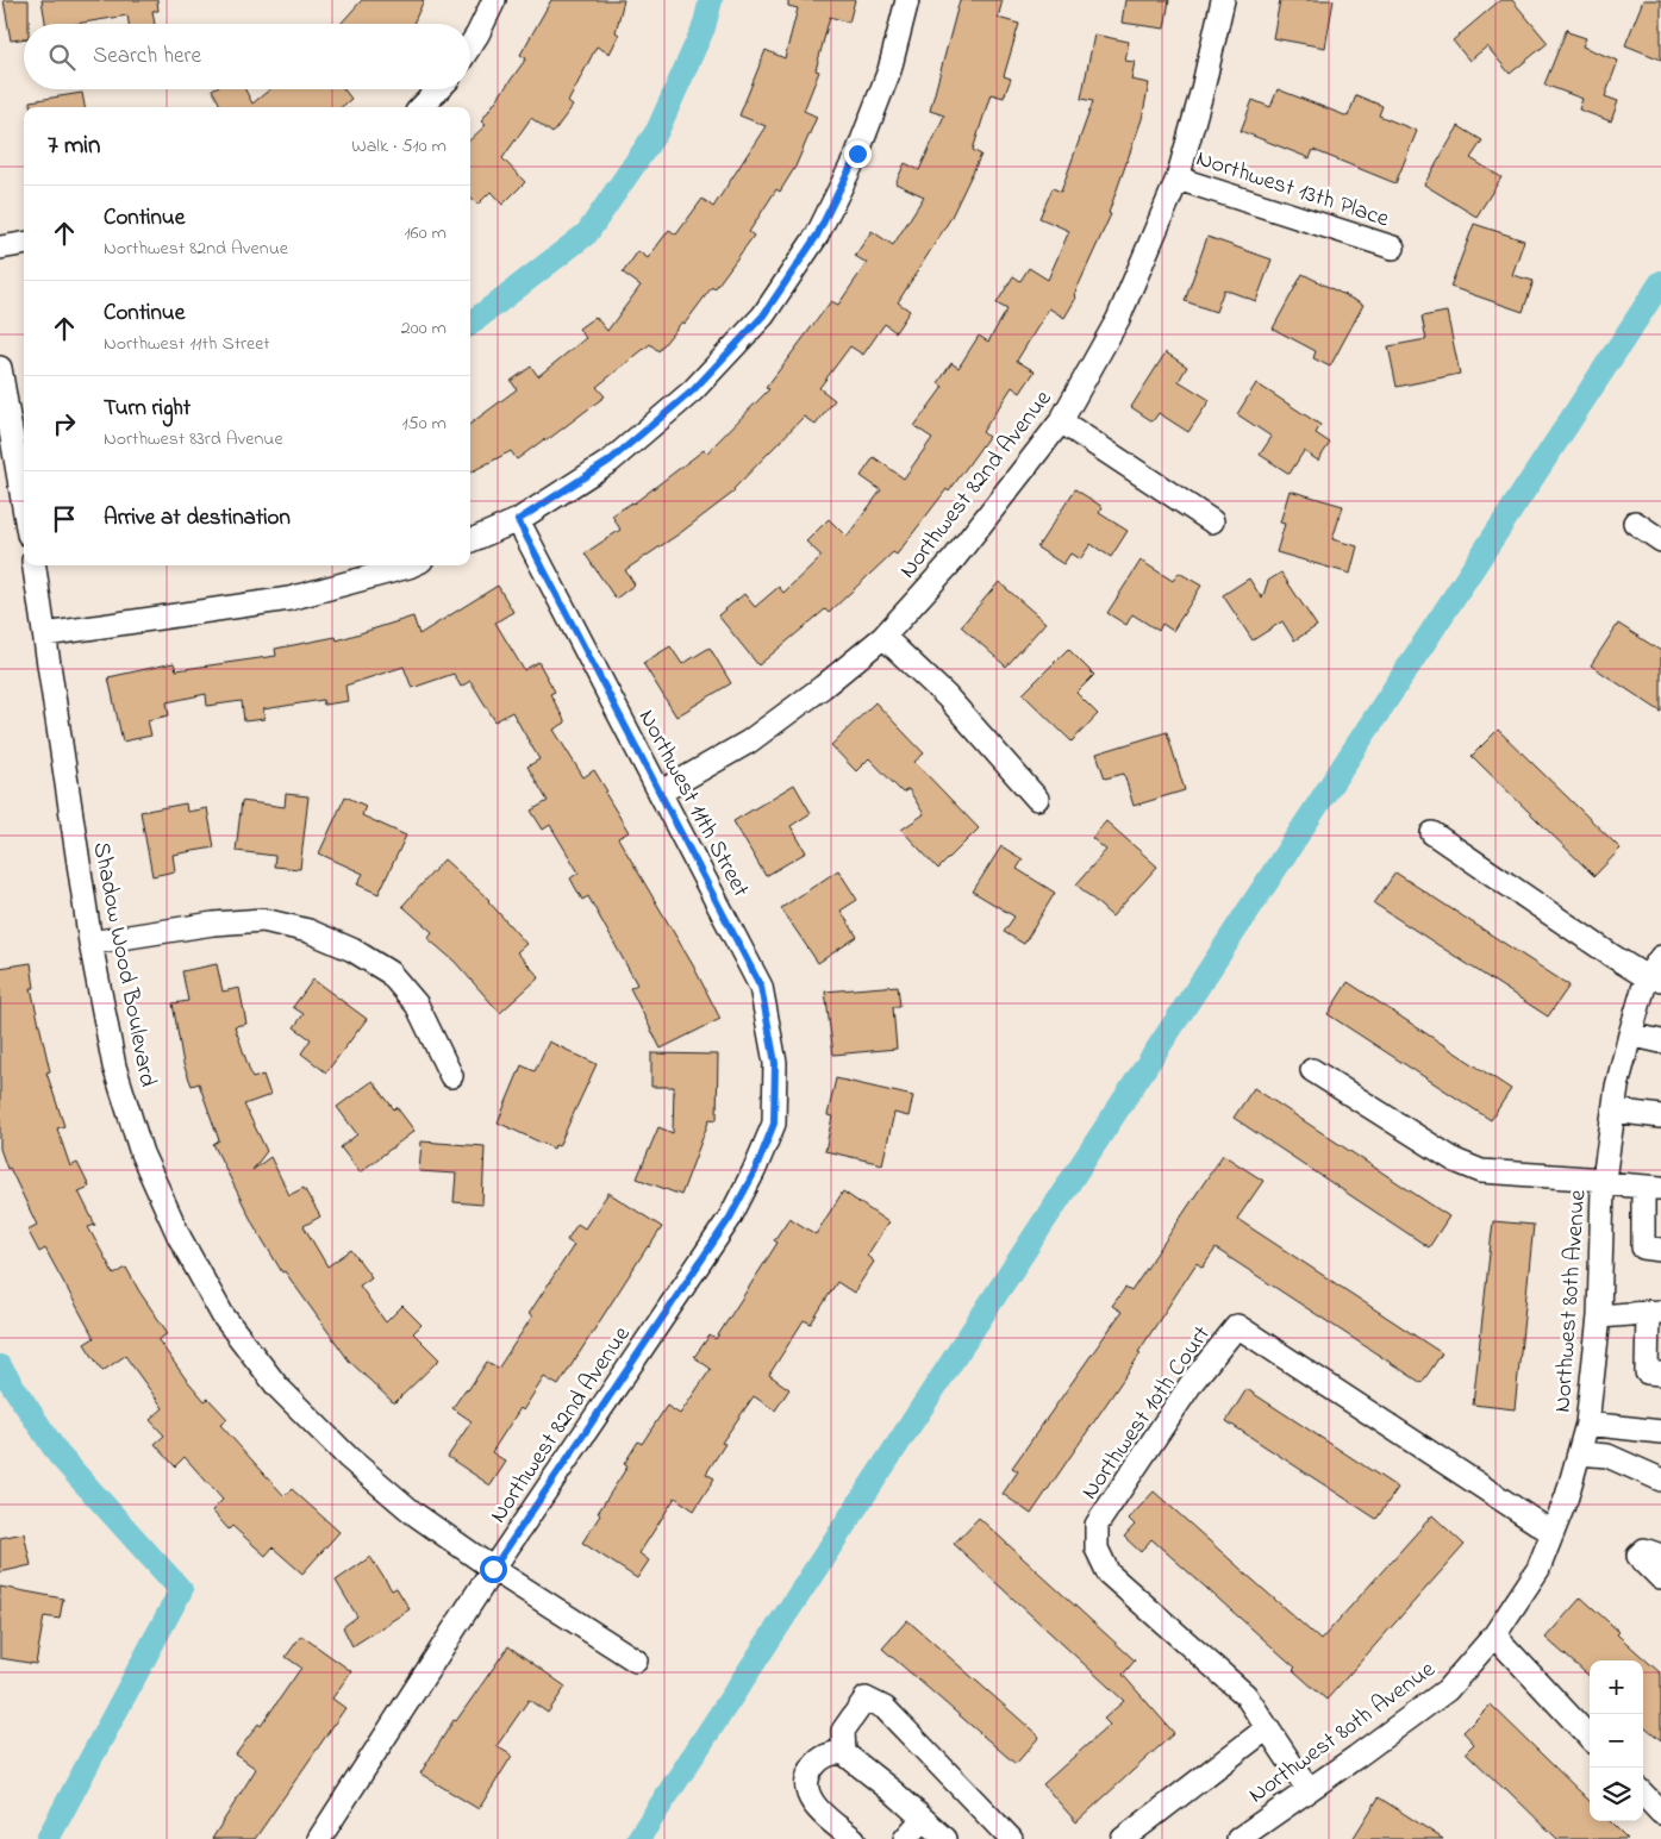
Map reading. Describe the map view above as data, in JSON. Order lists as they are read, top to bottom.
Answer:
{
  "streets": {
    "street": [
      "Northwest 13th Place",
      "Northwest 82nd Avenue",
      "Northwest 11th Street",
      "Shadow Wood Boulevard",
      "Northwest 80th Avenue",
      "Northwest 10th Court"
    ]
  },
  "crossings": [
    ["Northwest 13th Place", "Northwest 82nd Avenue"],
    ["Northwest 82nd Avenue", "Northwest 11th Street"],
    ["Northwest 82nd Avenue", "Shadow Wood Boulevard"],
    ["Northwest 80th Avenue", "Northwest 10th Court"]
  ],
  "page": {
    "search": "Search here",
    "heading": ["7 min", "Walk · 510 m"],
    "list": [
      ["Continue", "Northwest 82nd Avenue", "160 m"],
      ["Continue", "Northwest 11th Street", "200 m"],
      ["Turn right", "Northwest 83rd Avenue", "150 m"],
      "Arrive at destination"
    ],
    "map_buttons": ["+", "−"]
  }
}
